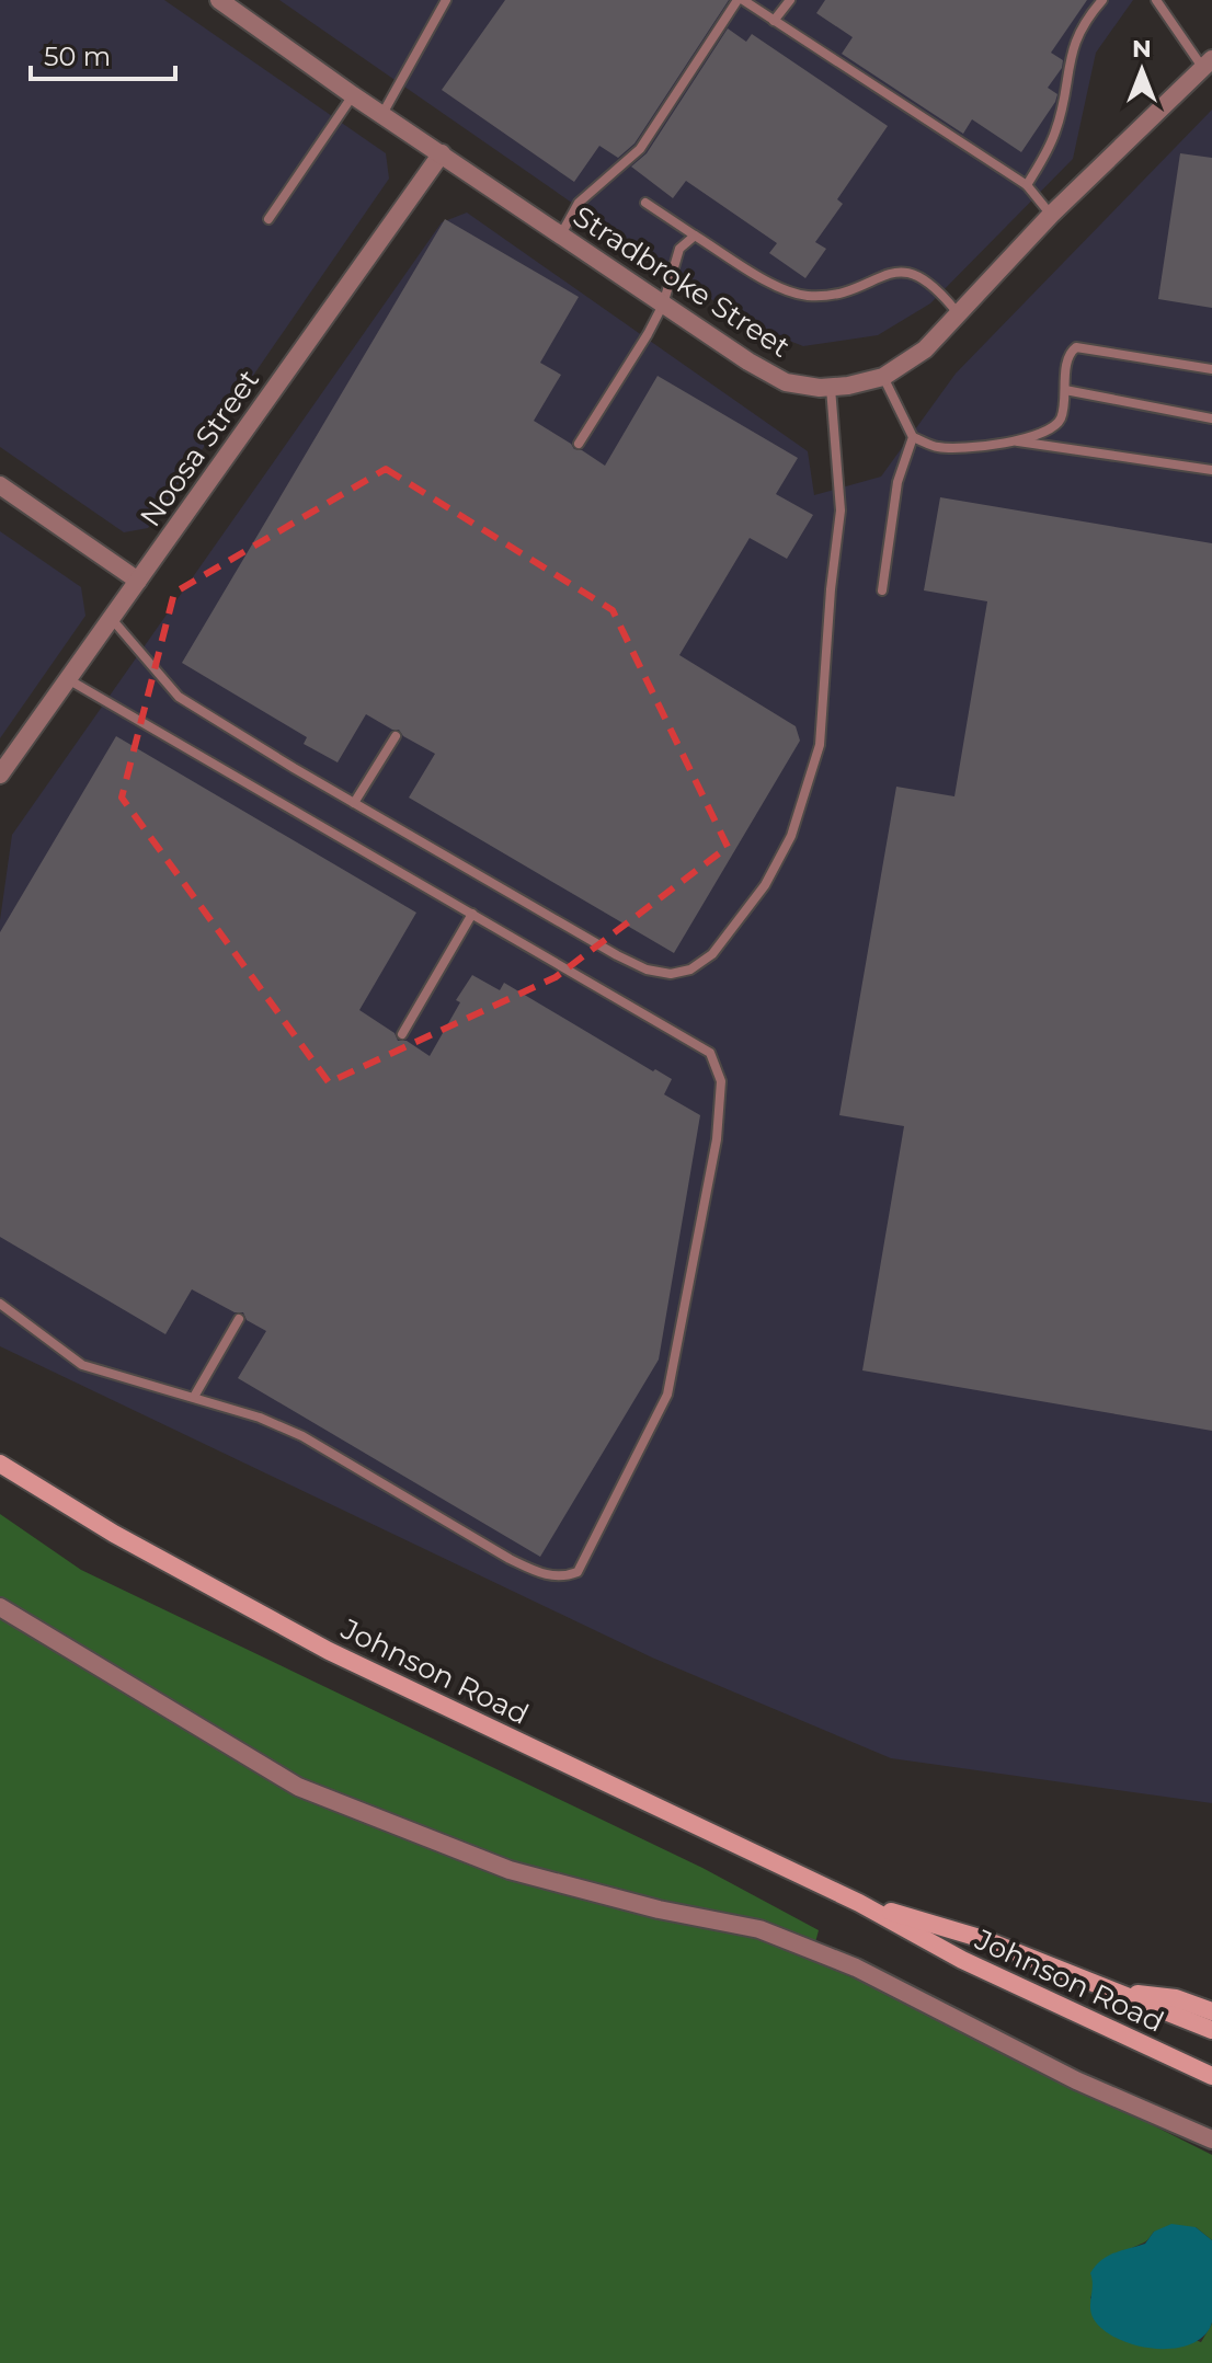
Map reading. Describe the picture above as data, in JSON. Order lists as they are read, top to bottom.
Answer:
{
  "streets": {
    "main road": ["Johnson Road"],
    "street": ["Stradbroke Street", "Noosa Street"]
  },
  "crossings": [
    ["Stradbroke Street", "Noosa Street"]
  ],
  "scale_bar": "50 m",
  "north": "top"
}
